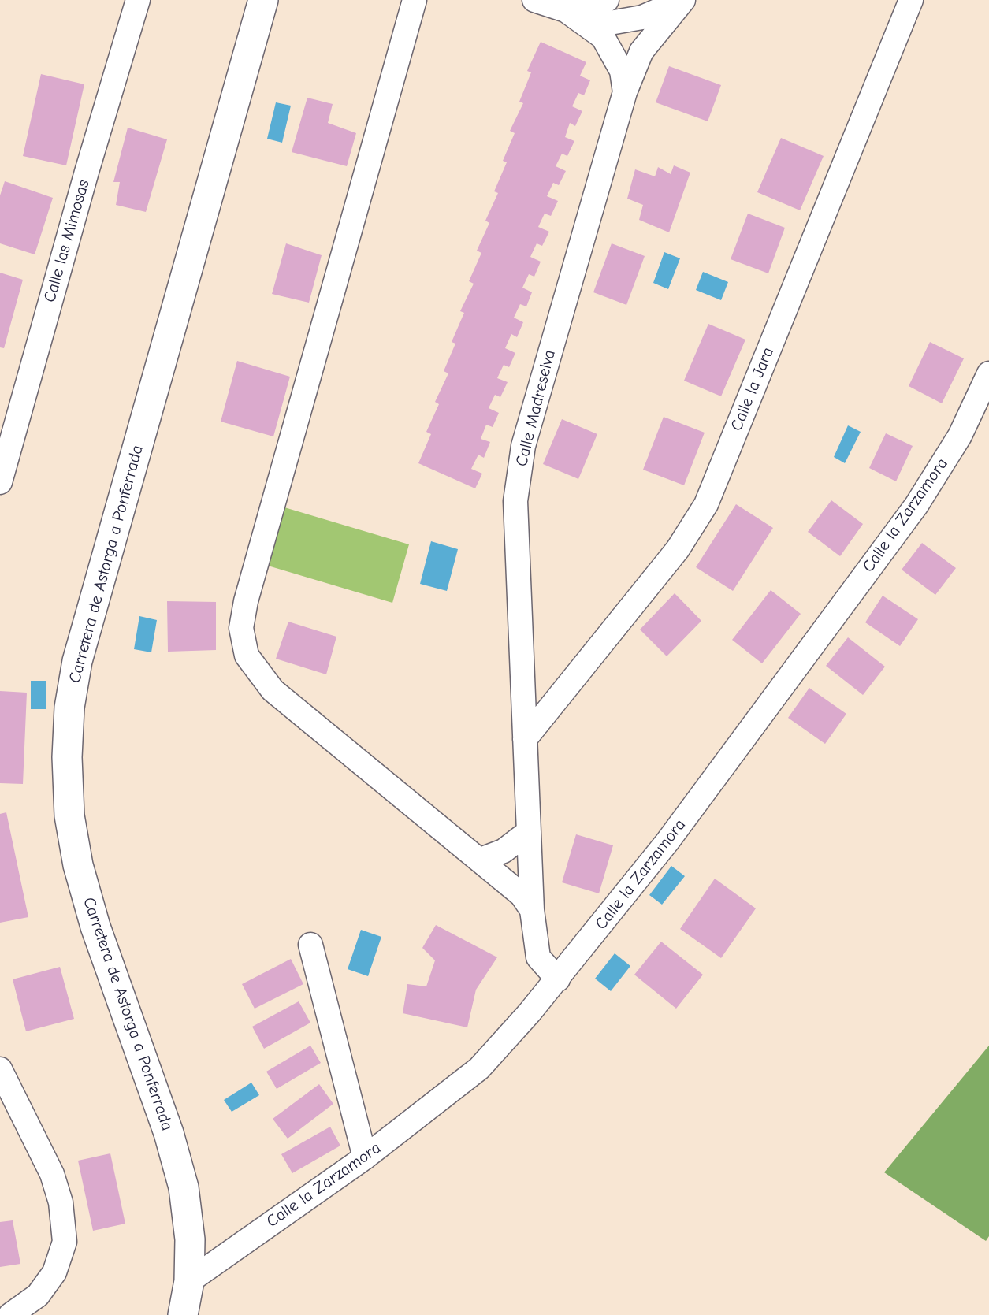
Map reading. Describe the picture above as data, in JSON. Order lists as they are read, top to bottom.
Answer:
{
  "streets": {
    "main road": ["Carretera de Astorga a Ponferrada"],
    "street": [
      "Calle las Mimosas",
      "Calle la Jara",
      "Calle Madreselva",
      "Calle la Zarzamora"
    ]
  },
  "crossings": [
    ["Calle la Jara", "Calle Madreselva"],
    ["Calle Madreselva", "Calle la Zarzamora"],
    ["Calle la Zarzamora", "Carretera de Astorga a Ponferrada"]
  ]
}
